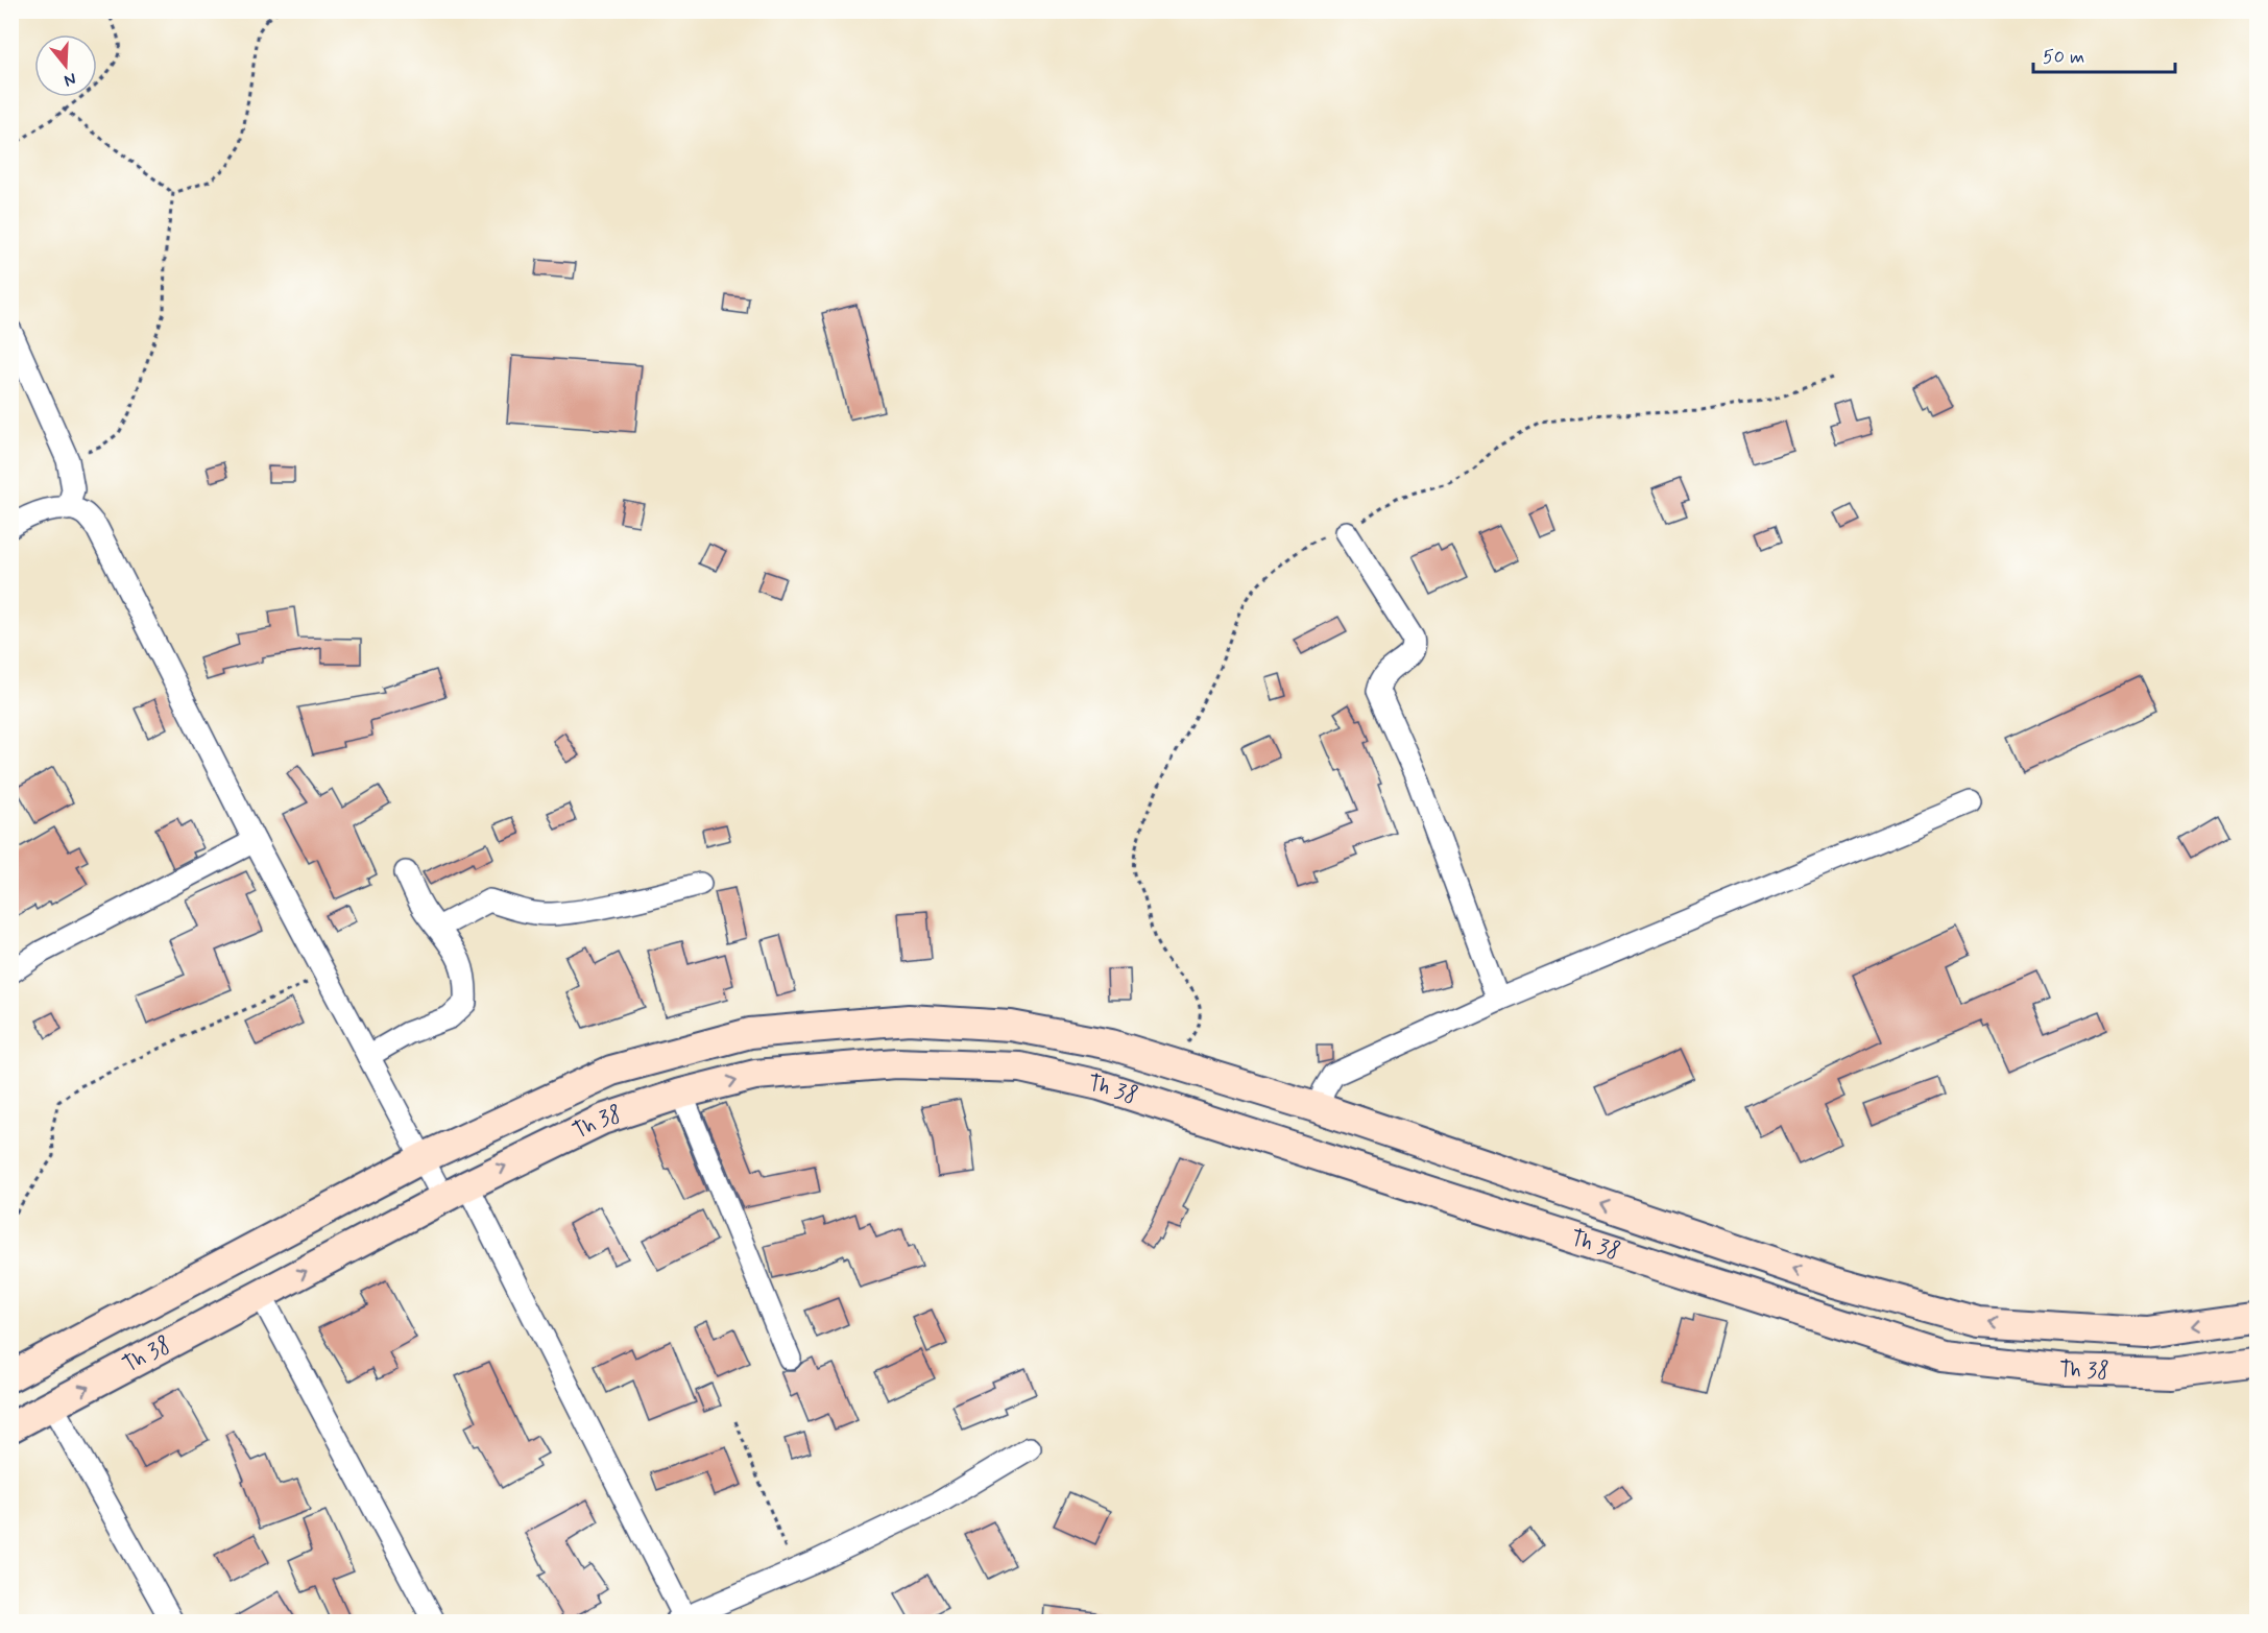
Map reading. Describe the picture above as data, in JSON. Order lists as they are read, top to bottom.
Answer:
{
  "streets": {
    "street": ["Th 38"]
  },
  "scale_bar": "50 m",
  "north": "bottom"
}
